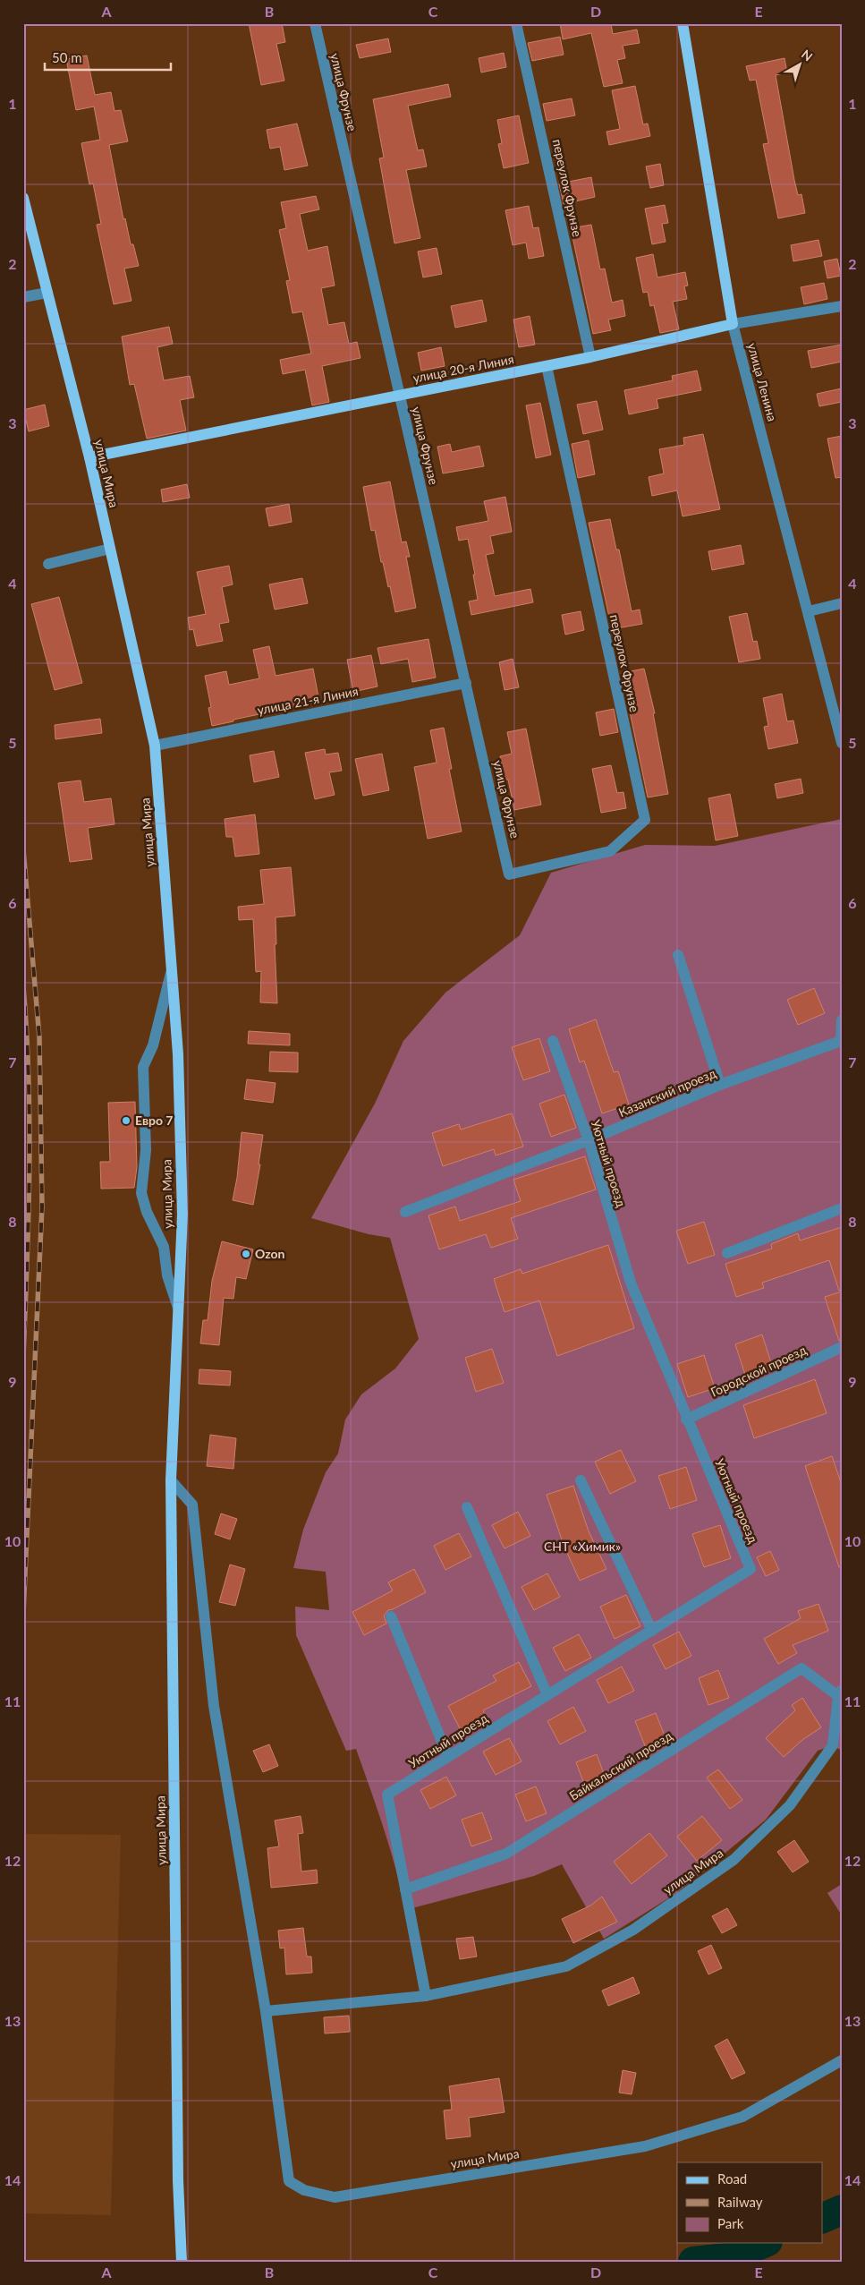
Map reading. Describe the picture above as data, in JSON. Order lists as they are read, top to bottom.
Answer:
{
  "streets": {
    "main road": ["улица 20-я Линия", "улица Ленина", "улица Мира"],
    "street": [
      "улица Фрунзе",
      "переулок Фрунзе",
      "улица 21-я Линия",
      "Казанский проезд",
      "Уютный проезд",
      "Городской проезд",
      "Байкальский проезд"
    ]
  },
  "crossings": [
    ["улица Фрунзе", "переулок Фрунзе"],
    ["улица Фрунзе", "улица 20-я Линия"],
    ["улица Фрунзе", "улица 21-я Линия"],
    ["переулок Фрунзе", "улица 20-я Линия"],
    ["улица 20-я Линия", "улица Ленина"],
    ["улица 20-я Линия", "улица Мира"],
    ["улица Мира", "улица 21-я Линия"],
    ["улица Мира", "Байкальский проезд"],
    ["Казанский проезд", "Уютный проезд"],
    ["Уютный проезд", "Городской проезд"],
    ["Уютный проезд", "Байкальский проезд"]
  ],
  "parks": ["СНТ «Химик»"],
  "places": ["Евро 7", "Ozon"],
  "legend": ["Road", "Railway", "Park"],
  "scale_bar": "50 m",
  "north": "top right",
  "grid": {
    "columns": [
      "A",
      "B",
      "C",
      "D",
      "E"
    ],
    "rows": [
      "1",
      "2",
      "3",
      "4",
      "5",
      "6",
      "7",
      "8",
      "9",
      "10",
      "11",
      "12",
      "13",
      "14"
    ]
  }
}
